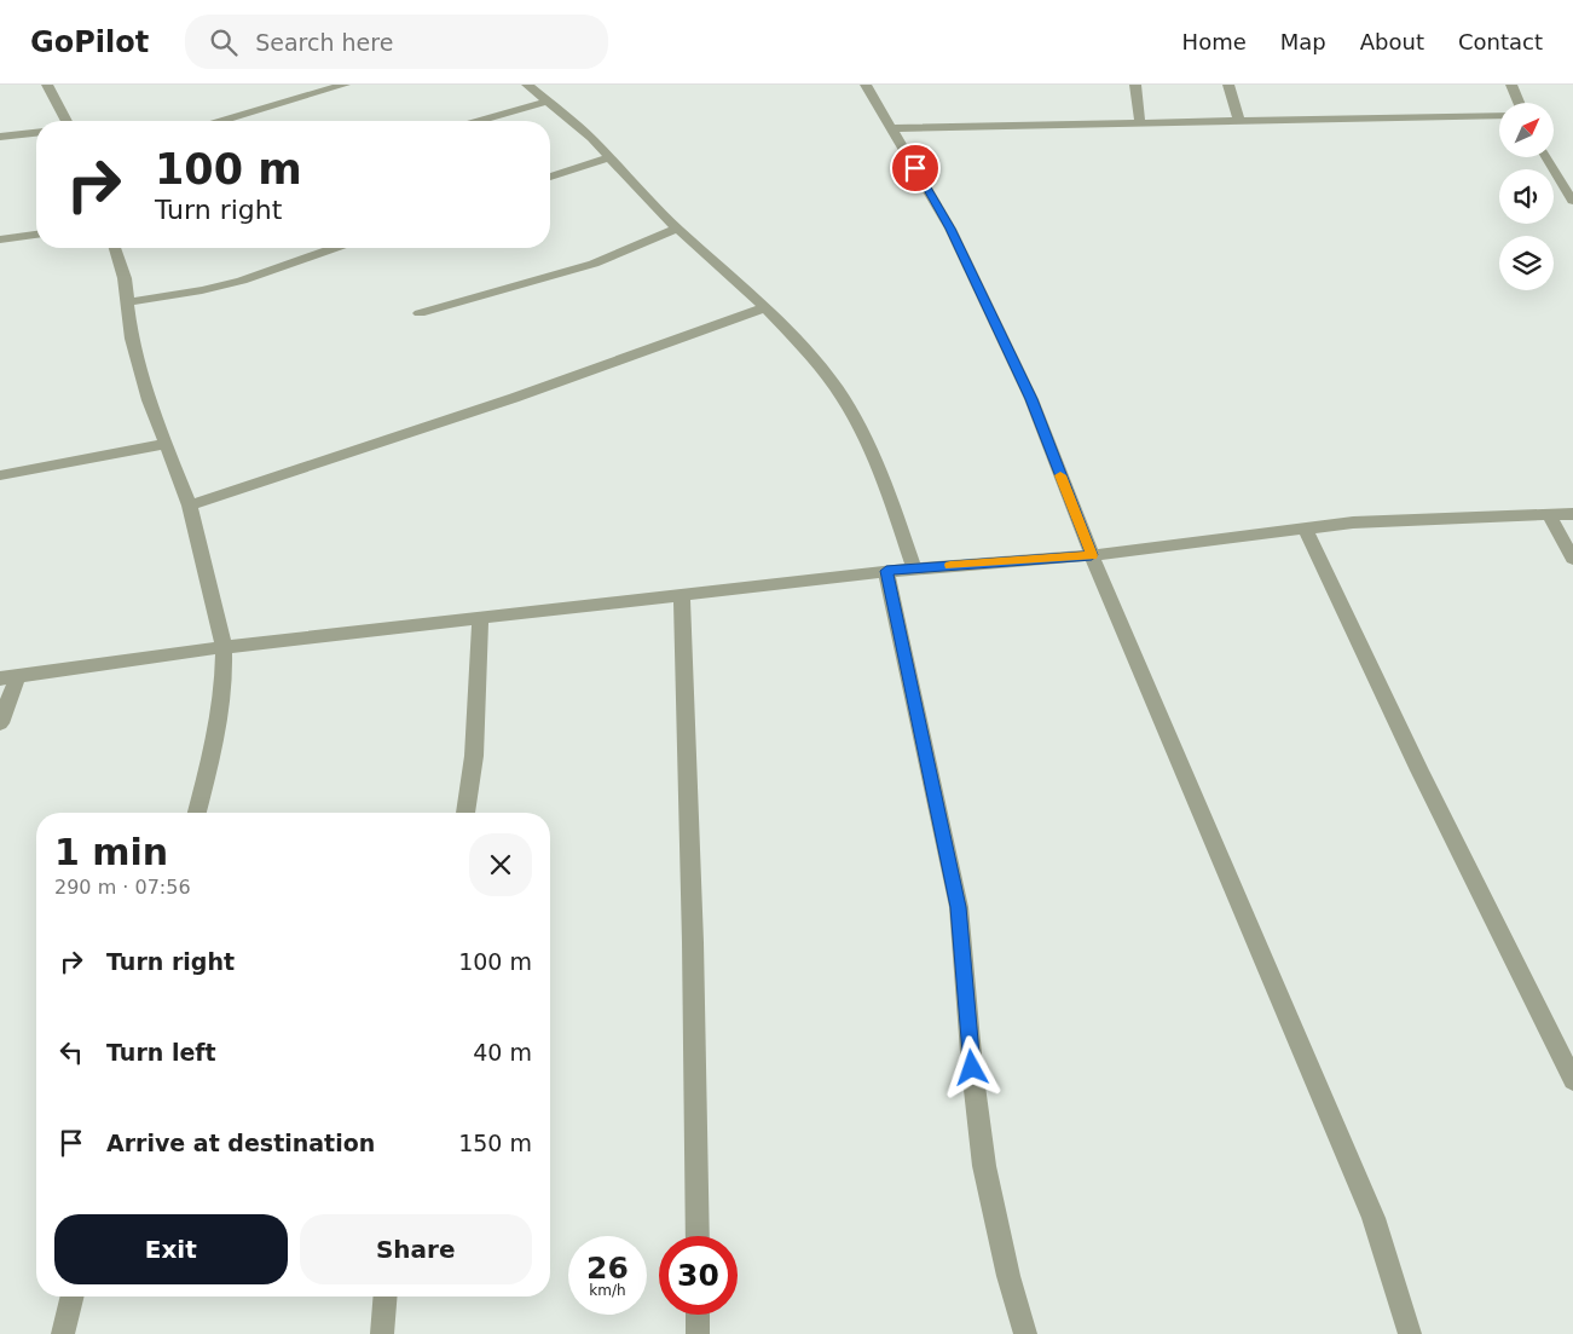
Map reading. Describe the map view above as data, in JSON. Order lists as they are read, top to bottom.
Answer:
{
  "north": "top right",
  "page": {
    "header": "GoPilot",
    "search": "Search here",
    "nav": [
      "Home",
      "Map",
      "About",
      "Contact"
    ],
    "turn": ["100 m", "Turn right"],
    "heading": ["1 min", "290 m · 07:56"],
    "list": [
      {
        "name": "Turn right",
        "value": "100 m"
      },
      {
        "name": "Turn left",
        "value": "40 m"
      },
      {
        "name": "Arrive at destination",
        "value": "150 m"
      }
    ],
    "buttons": ["Exit", "Share"],
    "speed": "26 km/h",
    "limit": "30"
  }
}
